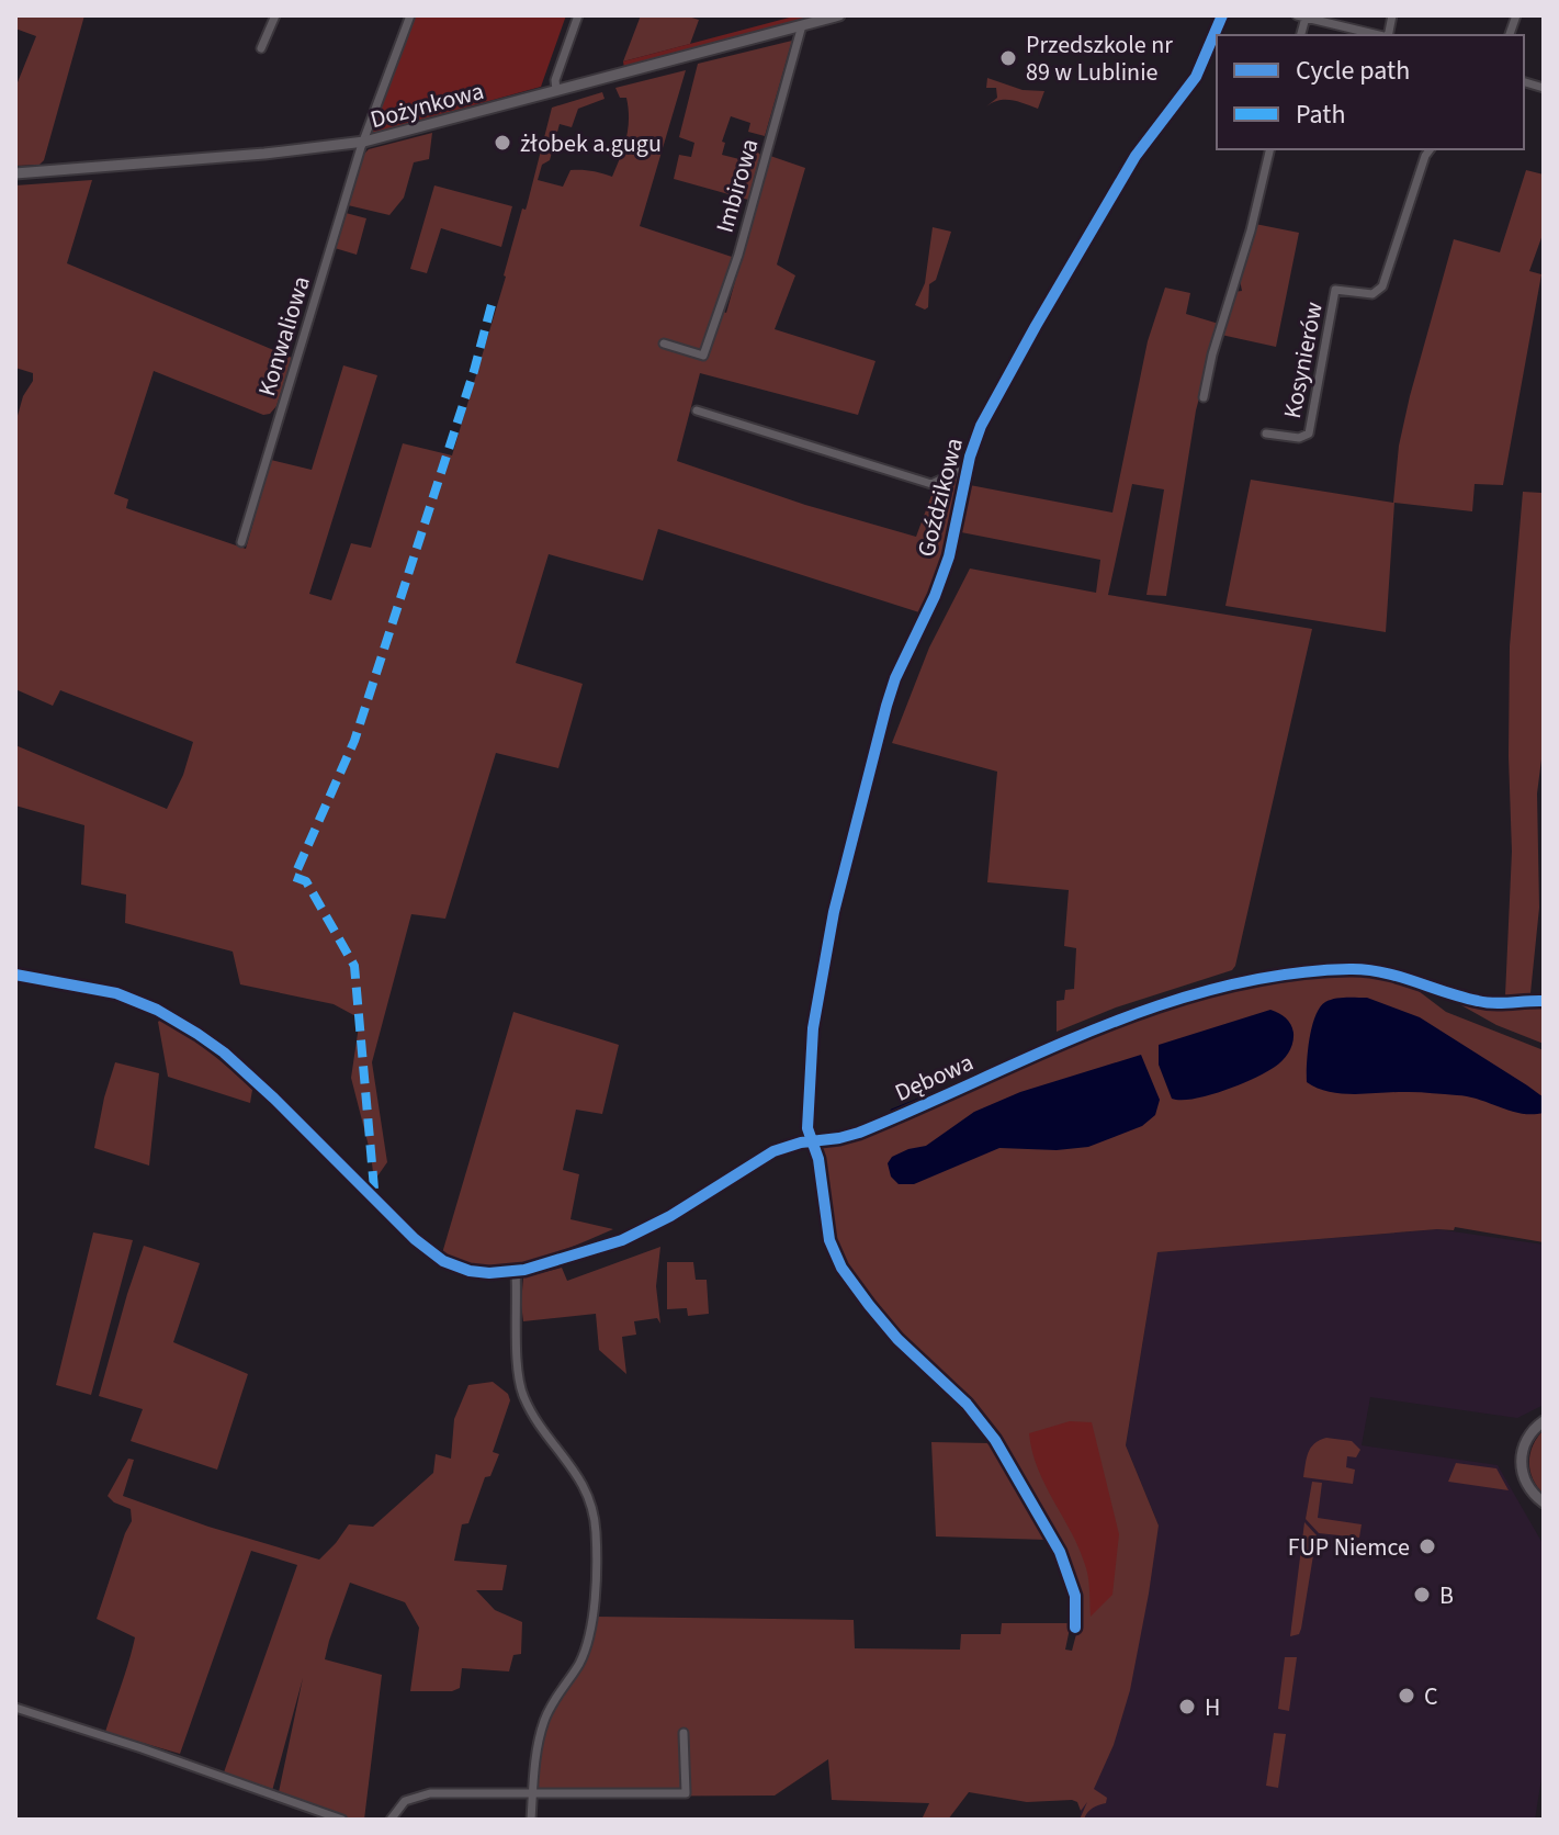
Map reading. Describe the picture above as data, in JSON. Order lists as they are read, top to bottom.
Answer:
{
  "streets": {
    "street": [
      "Dożynkowa",
      "Imbirowa",
      "Konwaliowa",
      "Kosynierów",
      "Goździkowa",
      "Dębowa"
    ]
  },
  "crossings": [
    ["Dożynkowa", "Imbirowa"],
    ["Dożynkowa", "Konwaliowa"],
    ["Goździkowa", "Dębowa"]
  ],
  "places": [
    "Przedszkole nr 89 w Lublinie",
    "żłobek a.gugu",
    "FUP Niemce",
    "B",
    "C",
    "H"
  ],
  "legend": ["Cycle path", "Path"]
}
